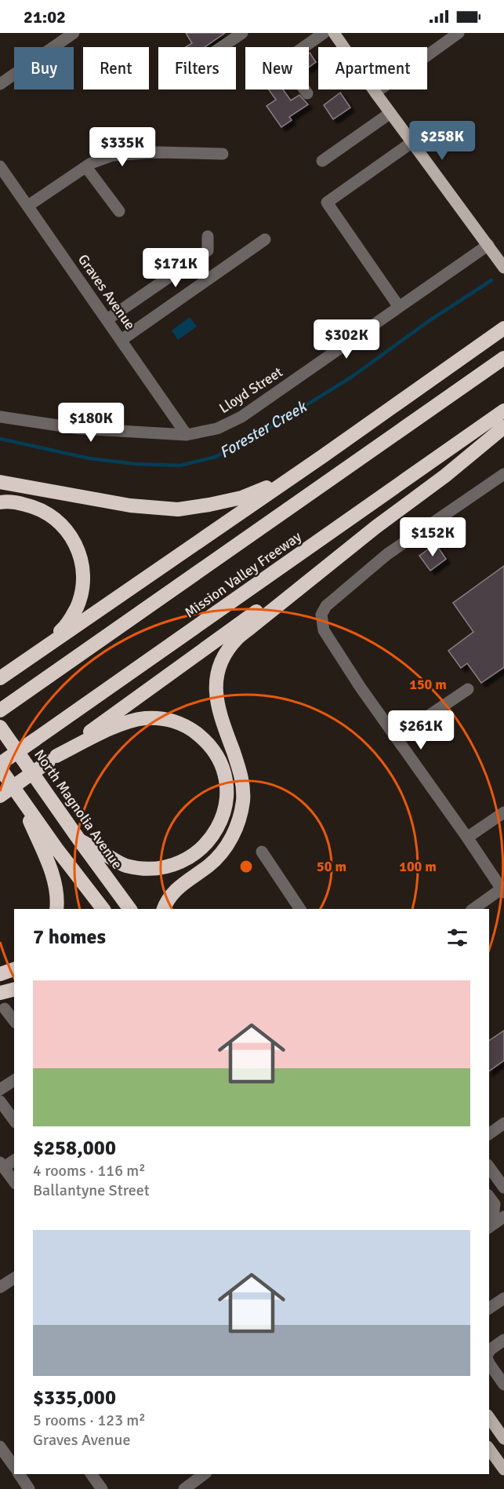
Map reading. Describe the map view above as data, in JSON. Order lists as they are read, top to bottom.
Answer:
{
  "streets": {
    "highway": ["Mission Valley Freeway", "North Magnolia Avenue"],
    "street": ["Graves Avenue", "Lloyd Street"]
  },
  "crossings": [
    ["Graves Avenue", "Lloyd Street"]
  ],
  "water": ["Forester Creek"],
  "page": {
    "status": "21:02",
    "chip": [
      "Buy",
      "Rent",
      "Filters",
      "New",
      "Apartment"
    ],
    "price": [
      "$258K",
      "$335K",
      "$171K",
      "$302K",
      "$180K",
      "$152K",
      "$261K"
    ],
    "heading": "7 homes",
    "list": [
      {
        "name": "$258,000",
        "note": "4 rooms · 116 m² · Ballantyne Street"
      },
      {
        "name": "$335,000",
        "note": "5 rooms · 123 m² · Graves Avenue"
      }
    ]
  },
  "rings": ["150 m", "50 m", "100 m"]
}
